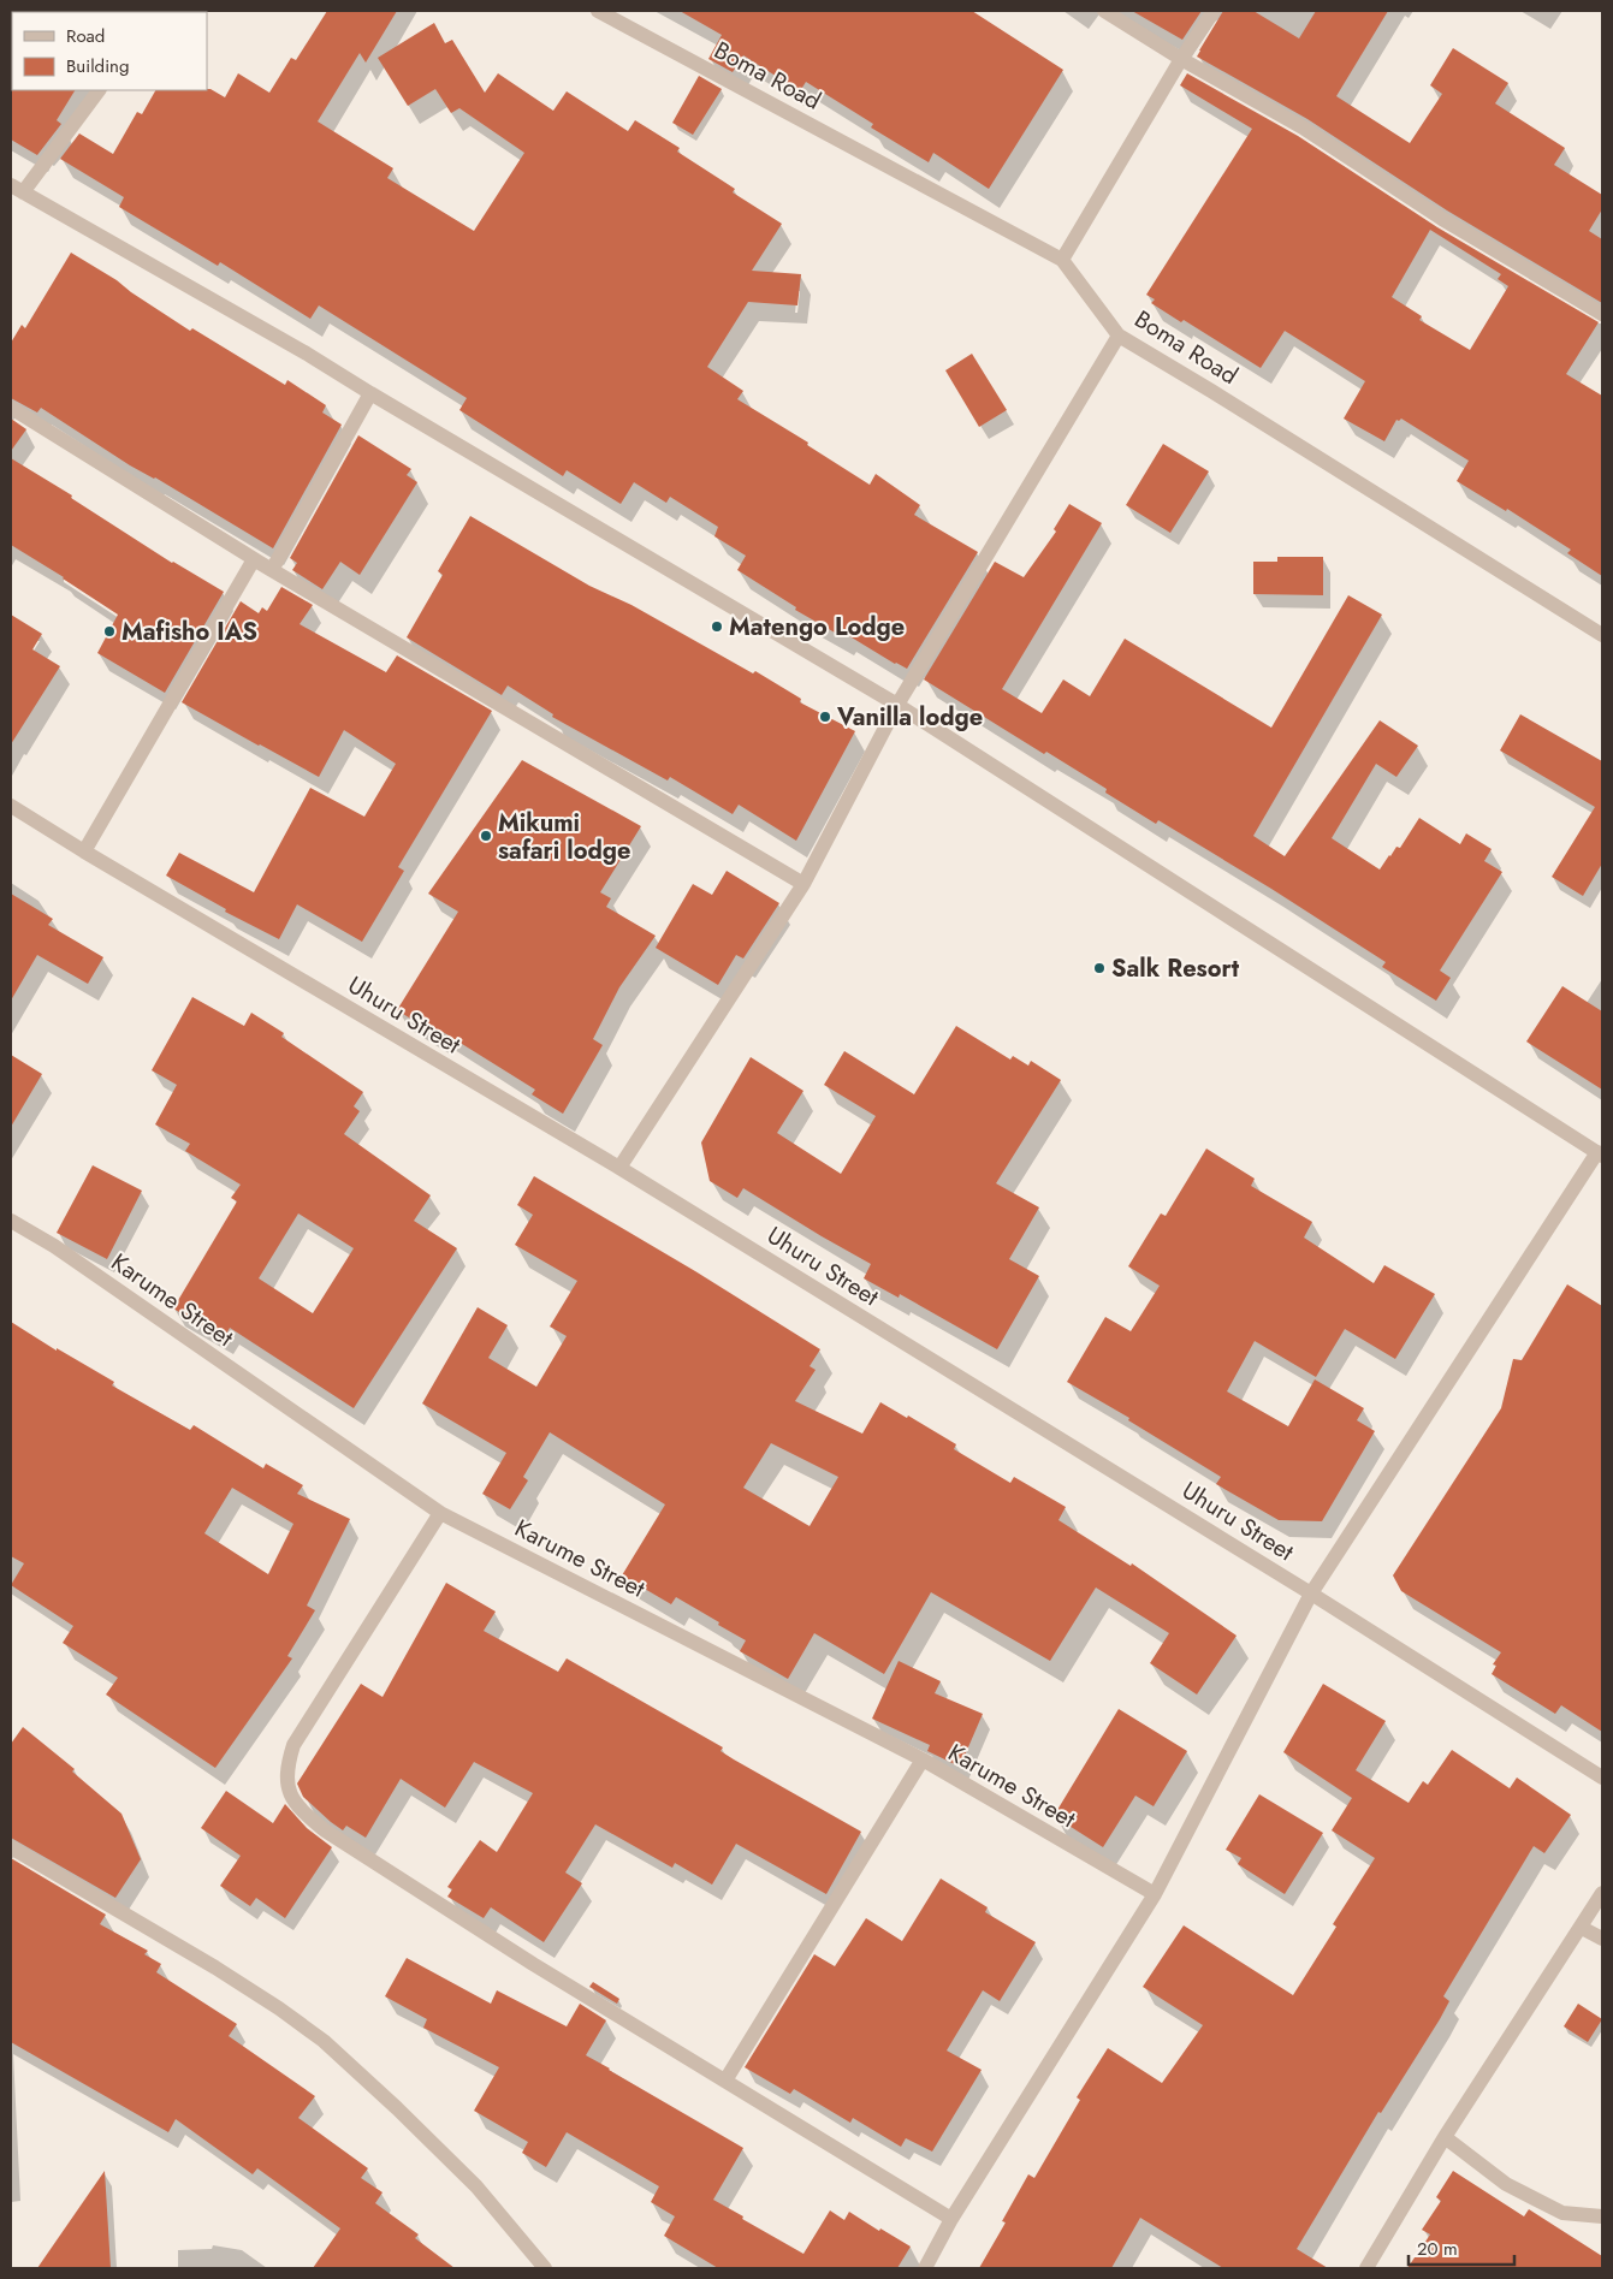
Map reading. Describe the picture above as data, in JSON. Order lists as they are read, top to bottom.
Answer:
{
  "streets": {
    "street": ["Boma Road", "Uhuru Street", "Karume Street"]
  },
  "places": [
    "Matengo Lodge",
    "Mafisho IAS",
    "Vanilla lodge",
    "Mikumi safari lodge",
    "Salk Resort"
  ],
  "legend": ["Road", "Building"],
  "scale_bar": "20 m"
}
